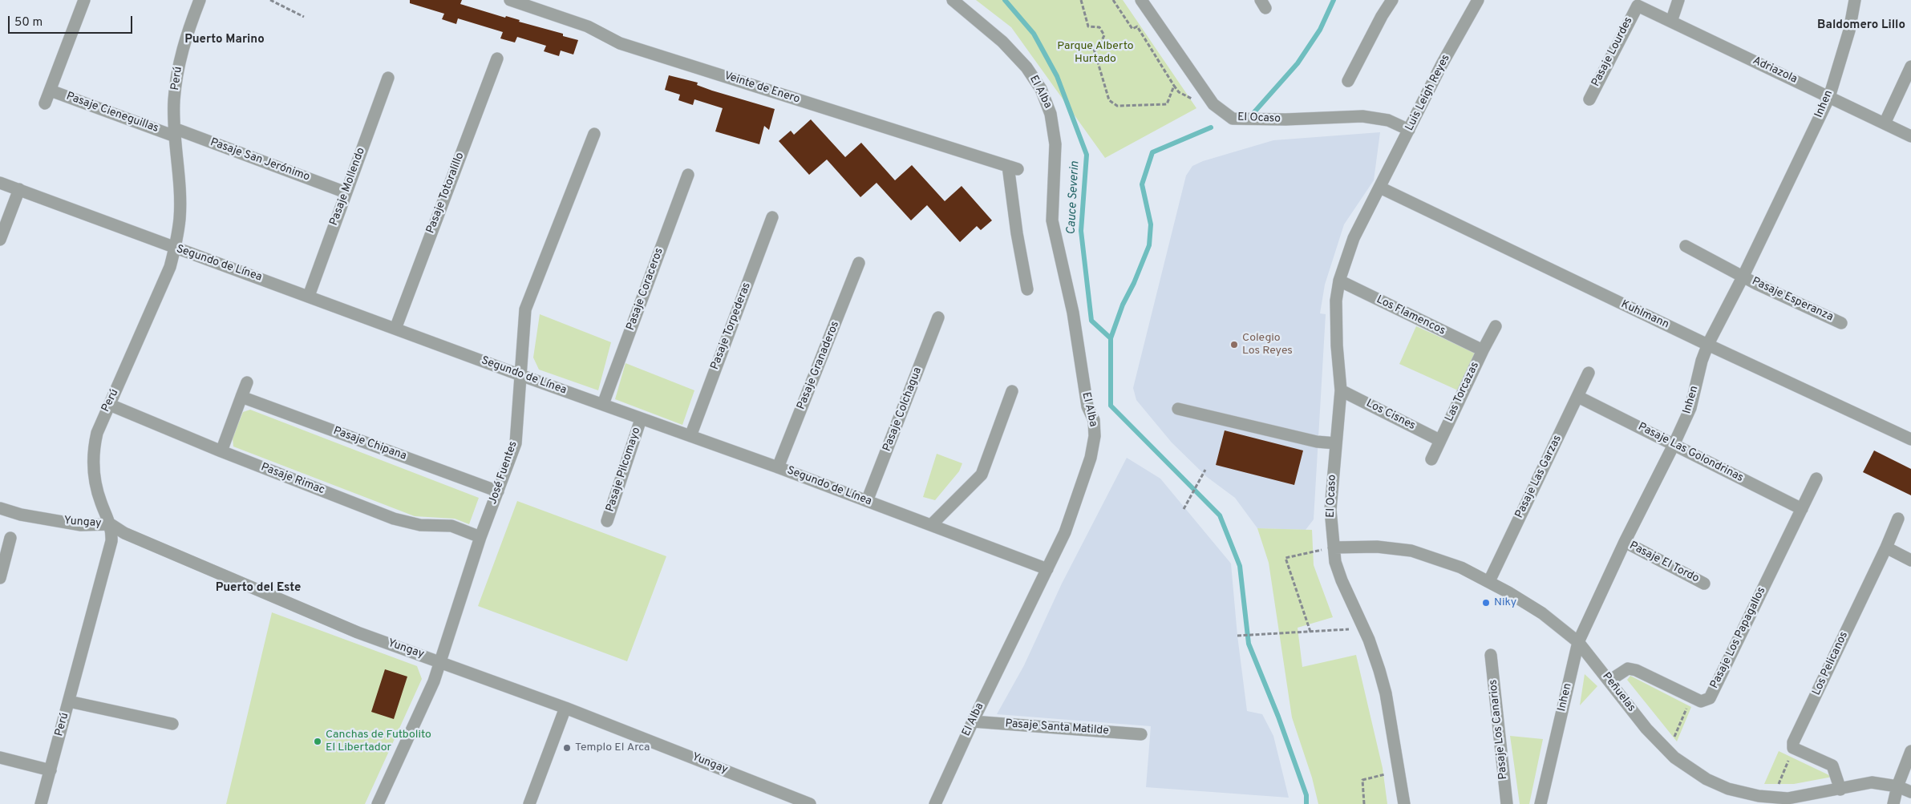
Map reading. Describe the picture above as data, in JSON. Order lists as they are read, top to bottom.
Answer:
{
  "streets": {
    "street": [
      "Pasaje Lourdes",
      "Adriazola",
      "Perú",
      "Veinte de Enero",
      "El Alba",
      "Luis Leigh Reyes",
      "Inhen",
      "Pasaje Cieneguillas",
      "El Ocaso",
      "Pasaje San Jerónimo",
      "Pasaje Mollendo",
      "Pasaje Totoralillo",
      "Segundo de Línea",
      "Pasaje Coraceros",
      "Pasaje Esperanza",
      "Kuhlmann",
      "Los Flamencos",
      "Pasaje Torpederas",
      "Pasaje Granaderos",
      "Las Torcazas",
      "Pasaje Colchagua",
      "Los Cisnes",
      "Pasaje Chipana",
      "Pasaje Las Golondrinas",
      "Pasaje Pilcomayo",
      "José Fuentes",
      "Pasaje Las Garzas",
      "Pasaje Rimac",
      "Yungay",
      "Pasaje El Tordo",
      "Pasaje Los Papagallos",
      "Los Pelicanos",
      "Peñuelas",
      "Pasaje Santa Matilde",
      "Pasaje Los Canarios"
    ]
  },
  "crossings": [
    ["Pasaje Lourdes", "Adriazola"],
    ["Adriazola", "Inhen"],
    ["Perú", "Pasaje Cieneguillas"],
    ["Perú", "Pasaje San Jerónimo"],
    ["Perú", "Segundo de Línea"],
    ["Perú", "Pasaje Rimac"],
    ["Perú", "Yungay"],
    ["El Alba", "Segundo de Línea"],
    ["El Alba", "Pasaje Santa Matilde"],
    ["Luis Leigh Reyes", "El Ocaso"],
    ["Luis Leigh Reyes", "Kuhlmann"],
    ["Inhen", "Pasaje Esperanza"],
    ["Inhen", "Kuhlmann"],
    ["Inhen", "Pasaje Las Golondrinas"],
    ["Inhen", "Pasaje El Tordo"],
    ["Inhen", "Peñuelas"],
    ["Pasaje Cieneguillas", "Pasaje San Jerónimo"],
    ["El Ocaso", "Kuhlmann"],
    ["El Ocaso", "Los Flamencos"],
    ["El Ocaso", "Los Cisnes"],
    ["El Ocaso", "Peñuelas"],
    ["Pasaje San Jerónimo", "Pasaje Mollendo"],
    ["Pasaje Mollendo", "Segundo de Línea"],
    ["Pasaje Totoralillo", "Segundo de Línea"],
    ["Segundo de Línea", "Pasaje Coraceros"],
    ["Segundo de Línea", "Pasaje Torpederas"],
    ["Segundo de Línea", "Pasaje Granaderos"],
    ["Segundo de Línea", "Pasaje Colchagua"],
    ["Segundo de Línea", "Pasaje Pilcomayo"],
    ["Segundo de Línea", "José Fuentes"],
    ["Los Flamencos", "Las Torcazas"],
    ["Las Torcazas", "Los Cisnes"],
    ["Pasaje Chipana", "José Fuentes"],
    ["Pasaje Las Golondrinas", "Pasaje Las Garzas"],
    ["Pasaje Las Golondrinas", "Pasaje Los Papagallos"],
    ["José Fuentes", "Pasaje Rimac"],
    ["José Fuentes", "Yungay"],
    ["Pasaje Las Garzas", "Peñuelas"],
    ["Pasaje Los Papagallos", "Peñuelas"]
  ],
  "districts": ["Baldomero Lillo", "Puerto Marino", "Puerto del Este"],
  "water": ["Cauce Severin"],
  "parks": ["Parque Alberto Hurtado"],
  "places": [
    "Colegio Los Reyes",
    "Niky",
    "Canchas de Futbolito El Libertador",
    "Templo El Arca"
  ],
  "scale_bar": "50 m"
}
